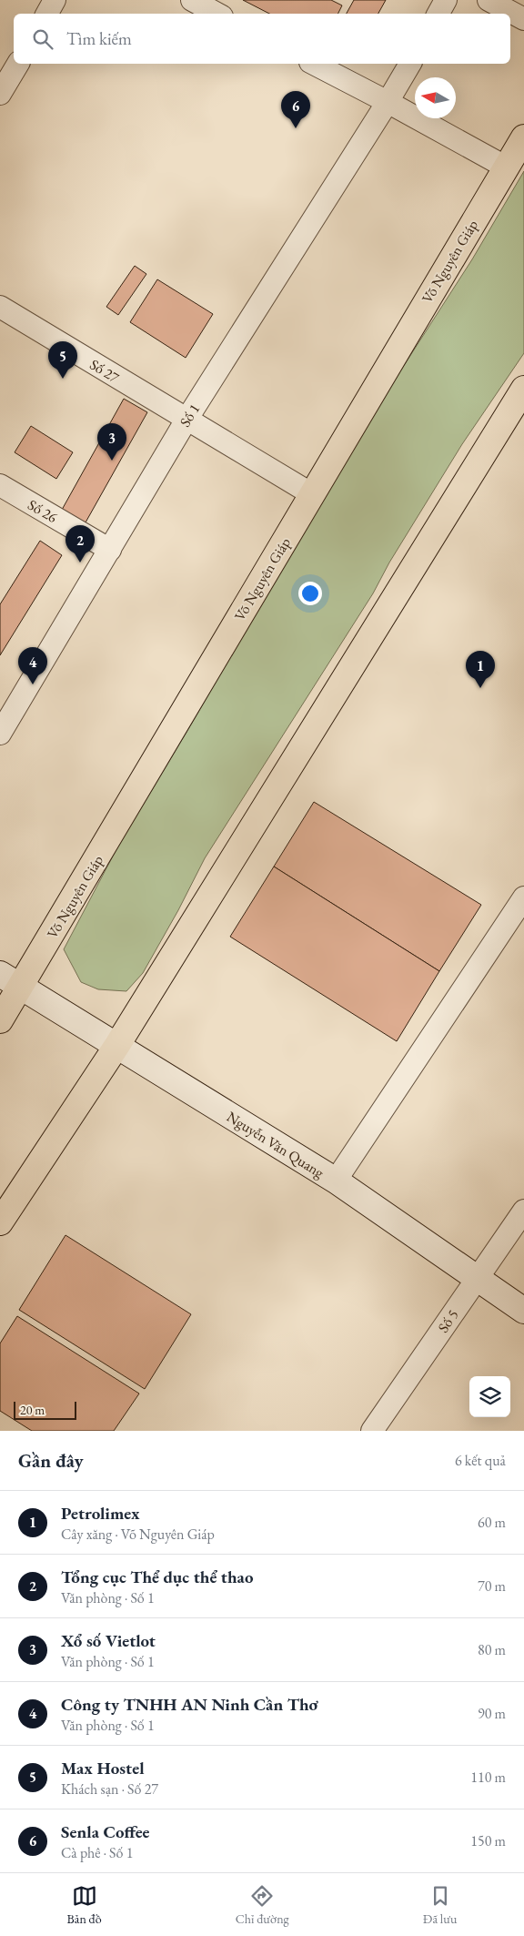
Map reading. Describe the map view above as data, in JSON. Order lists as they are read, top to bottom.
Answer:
{
  "streets": {
    "highway": ["Võ Nguyên Giáp"],
    "street": [
      "Số 27",
      "Số 1",
      "Số 26",
      "Nguyễn Văn Quang",
      "Số 5"
    ]
  },
  "crossings": [
    ["Võ Nguyên Giáp", "Số 27"],
    ["Võ Nguyên Giáp", "Nguyễn Văn Quang"],
    ["Số 27", "Số 1"],
    ["Số 1", "Số 26"],
    ["Nguyễn Văn Quang", "Số 5"]
  ],
  "scale_bar": "20 m",
  "north": "left",
  "page": {
    "search": "Tìm kiếm",
    "pins": [
      "6",
      "5",
      "3",
      "2",
      "4",
      "1"
    ],
    "scale": "20 m",
    "heading": ["Gần đây", "6 kết quả"],
    "list": [
      {
        "mark": "1",
        "name": "Petrolimex",
        "note": "Cây xăng · Võ Nguyên Giáp",
        "value": "60 m"
      },
      {
        "mark": "2",
        "name": "Tổng cục Thể dục thể thao",
        "note": "Văn phòng · Số 1",
        "value": "70 m"
      },
      {
        "mark": "3",
        "name": "Xổ số Vietlot",
        "note": "Văn phòng · Số 1",
        "value": "80 m"
      },
      {
        "mark": "4",
        "name": "Công ty TNHH AN Ninh Cần Thơ",
        "note": "Văn phòng · Số 1",
        "value": "90 m"
      },
      {
        "mark": "5",
        "name": "Max Hostel",
        "note": "Khách sạn · Số 27",
        "value": "110 m"
      },
      {
        "mark": "6",
        "name": "Senla Coffee",
        "note": "Cà phê · Số 1",
        "value": "150 m"
      }
    ],
    "nav": ["Bản đồ", "Chỉ đường", "Đã lưu"]
  }
}
